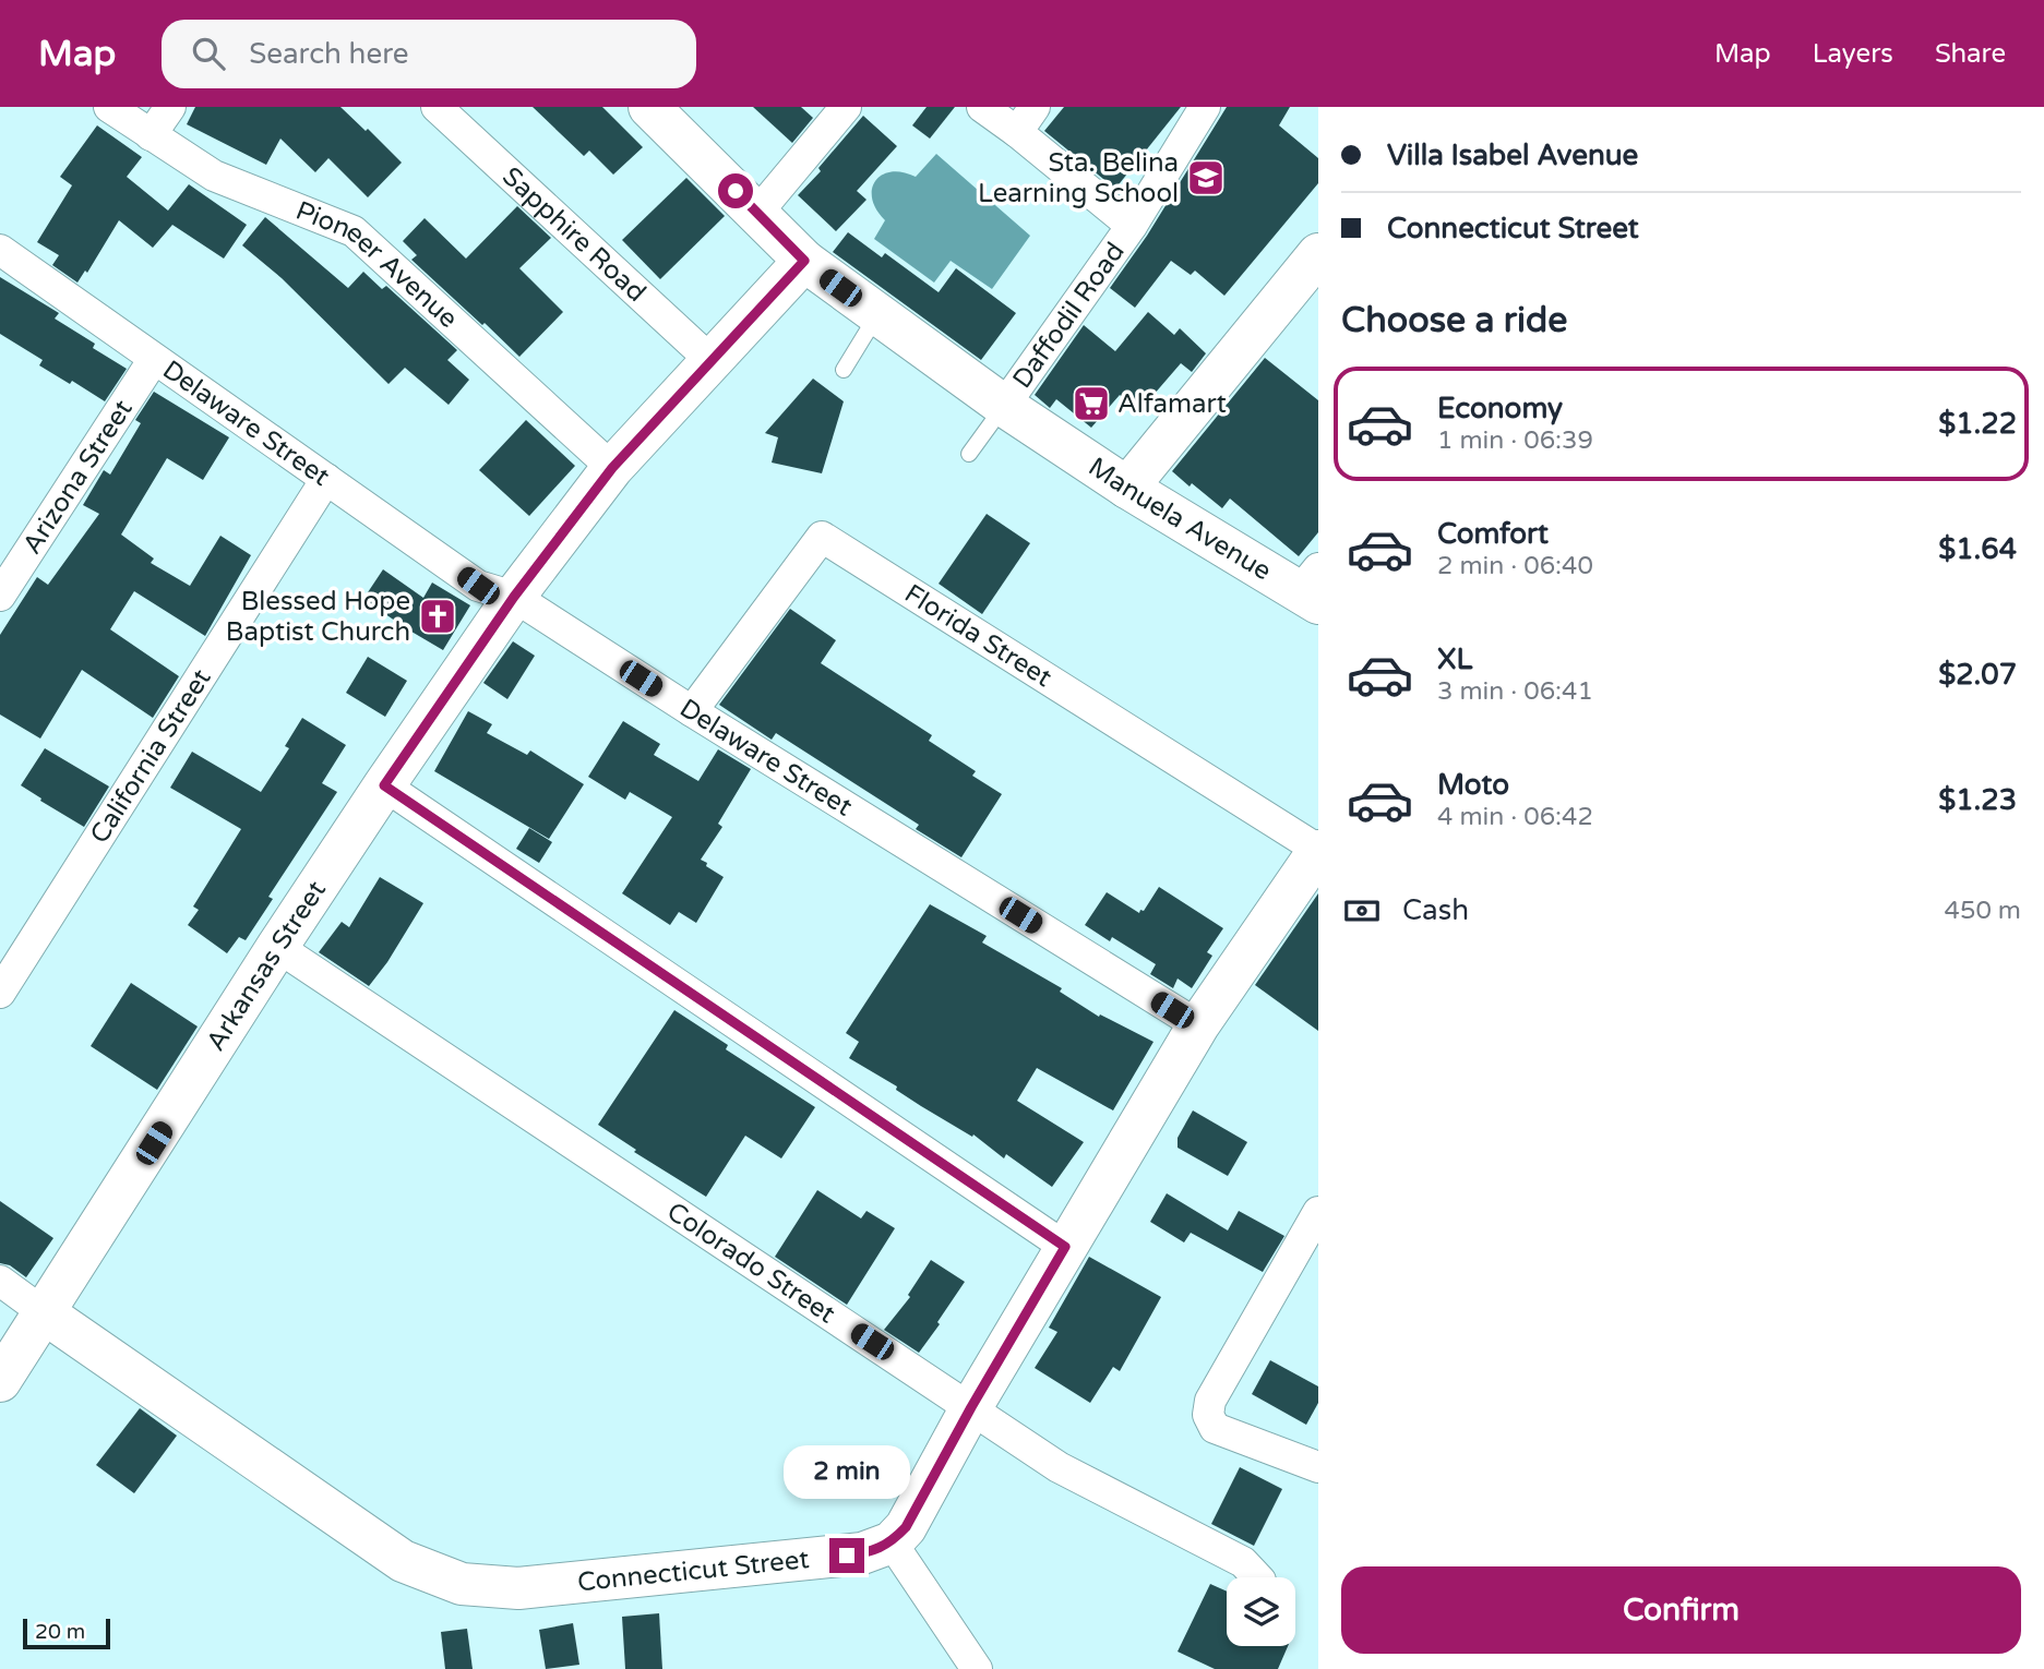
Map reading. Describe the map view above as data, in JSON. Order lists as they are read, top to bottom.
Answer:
{
  "streets": {
    "street": [
      "Sapphire Road",
      "Pioneer Avenue",
      "Daffodil Road",
      "Delaware Street",
      "Arizona Street",
      "Manuela Avenue",
      "Florida Street",
      "California Street",
      "Arkansas Street",
      "Colorado Street",
      "Connecticut Street"
    ]
  },
  "crossings": [
    ["Sapphire Road", "Arkansas Street"],
    ["Pioneer Avenue", "Arkansas Street"],
    ["Daffodil Road", "Manuela Avenue"],
    ["Delaware Street", "Arizona Street"],
    ["Delaware Street", "Florida Street"],
    ["Delaware Street", "California Street"],
    ["Delaware Street", "Arkansas Street"],
    ["Manuela Avenue", "Arkansas Street"],
    ["Arkansas Street", "Colorado Street"],
    ["Arkansas Street", "Connecticut Street"]
  ],
  "places": {
    "school or university": ["Sta. Belina Learning School"],
    "supermarket": ["Alfamart"],
    "church": ["Blessed Hope Baptist Church"]
  },
  "scale_bar": "20 m",
  "page": {
    "header": "Map",
    "search": "Search here",
    "nav": ["Map", "Layers", "Share"],
    "banner": ["Villa Isabel Avenue", "Connecticut Street"],
    "heading": "Choose a ride",
    "list": [
      {
        "name": "Economy",
        "note": "1 min · 06:39",
        "value": "$1.22"
      },
      {
        "name": "Comfort",
        "note": "2 min · 06:40",
        "value": "$1.64"
      },
      {
        "name": "XL",
        "note": "3 min · 06:41",
        "value": "$2.07"
      },
      {
        "name": "Moto",
        "note": "4 min · 06:42",
        "value": "$1.23"
      }
    ],
    "pay": ["Cash", "450 m"],
    "bubble": "2 min",
    "buttons": "Confirm",
    "scale": "20 m"
  }
}
